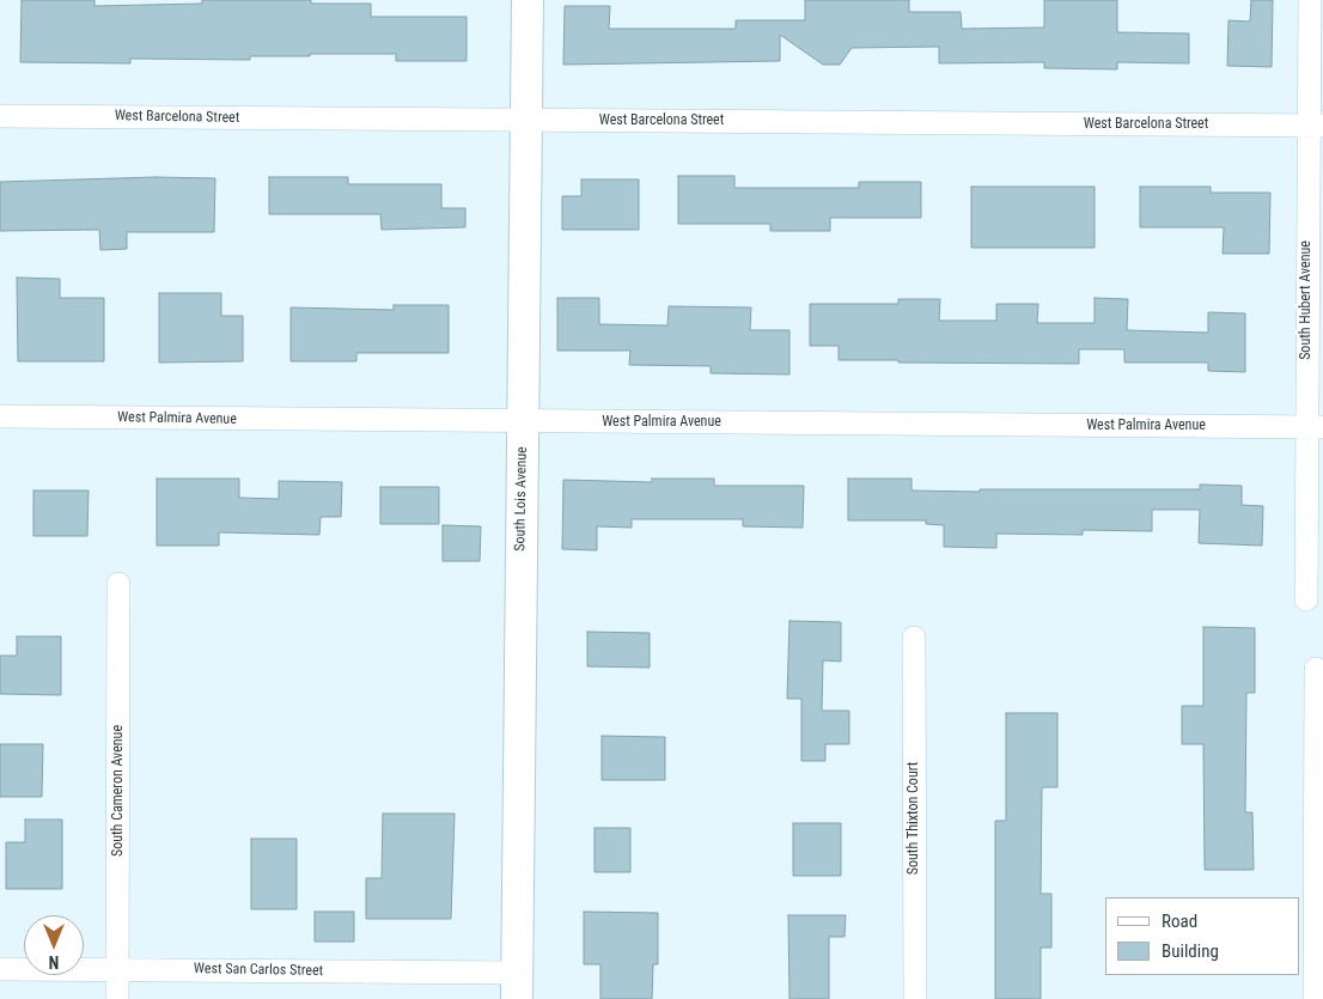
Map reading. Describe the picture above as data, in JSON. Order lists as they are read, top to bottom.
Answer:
{
  "streets": {
    "street": [
      "West Barcelona Street",
      "South Hubert Avenue",
      "West Palmira Avenue",
      "South Lois Avenue",
      "South Cameron Avenue",
      "South Thixton Court",
      "West San Carlos Street"
    ]
  },
  "crossings": [
    ["West Barcelona Street", "South Hubert Avenue"],
    ["West Barcelona Street", "South Lois Avenue"],
    ["South Hubert Avenue", "West Palmira Avenue"],
    ["West Palmira Avenue", "South Lois Avenue"],
    ["South Lois Avenue", "West San Carlos Street"],
    ["South Cameron Avenue", "West San Carlos Street"]
  ],
  "legend": ["Road", "Building"],
  "north": "bottom"
}
